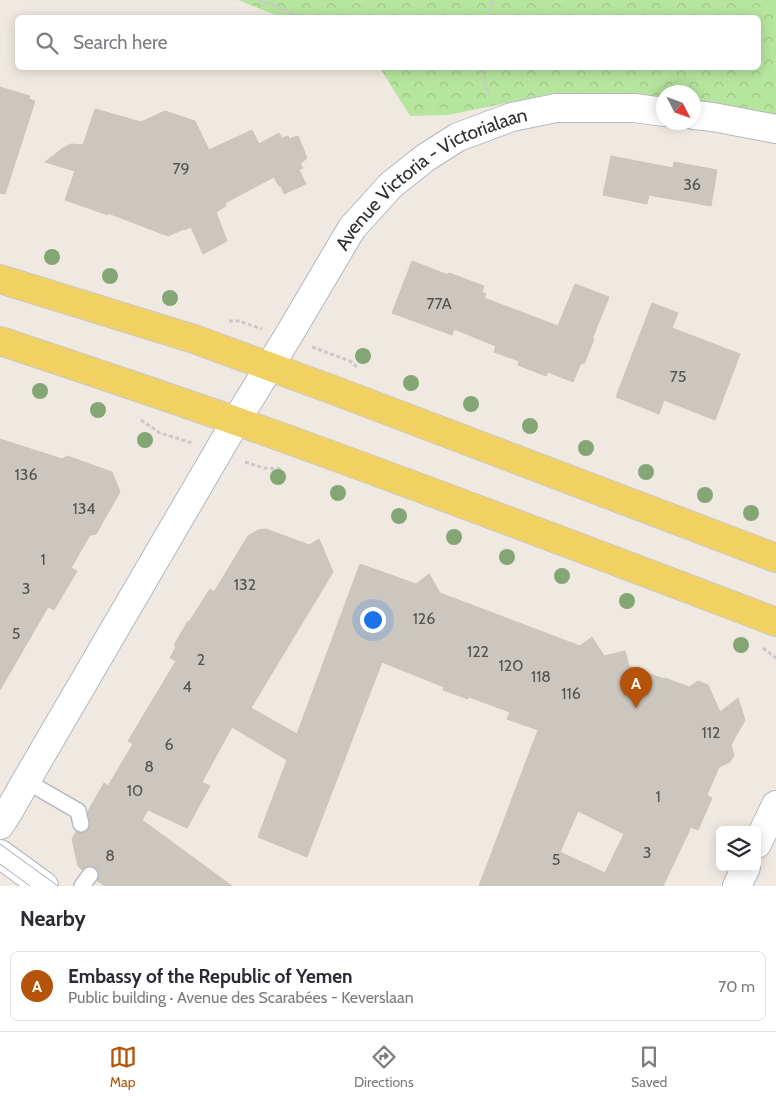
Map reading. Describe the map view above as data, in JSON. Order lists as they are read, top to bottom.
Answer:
{
  "streets": {
    "street": ["Avenue Victoria - Victorialaan"]
  },
  "house_numbers": [
    "79",
    "36",
    "77A",
    "75",
    "136",
    "134",
    "1",
    "132",
    "3",
    "126",
    "5",
    "122",
    "2",
    "120",
    "118",
    "4",
    "116",
    "112",
    "6",
    "8",
    "10",
    "1",
    "3",
    "8",
    "5"
  ],
  "north": "bottom right",
  "page": {
    "search": "Search here",
    "pins": "A",
    "heading": "Nearby",
    "list": [
      {
        "mark": "A",
        "name": "Embassy of the Republic of Yemen",
        "note": "Public building · Avenue des Scarabées - Keverslaan",
        "value": "70 m"
      }
    ],
    "nav": ["Map", "Directions", "Saved"]
  }
}
